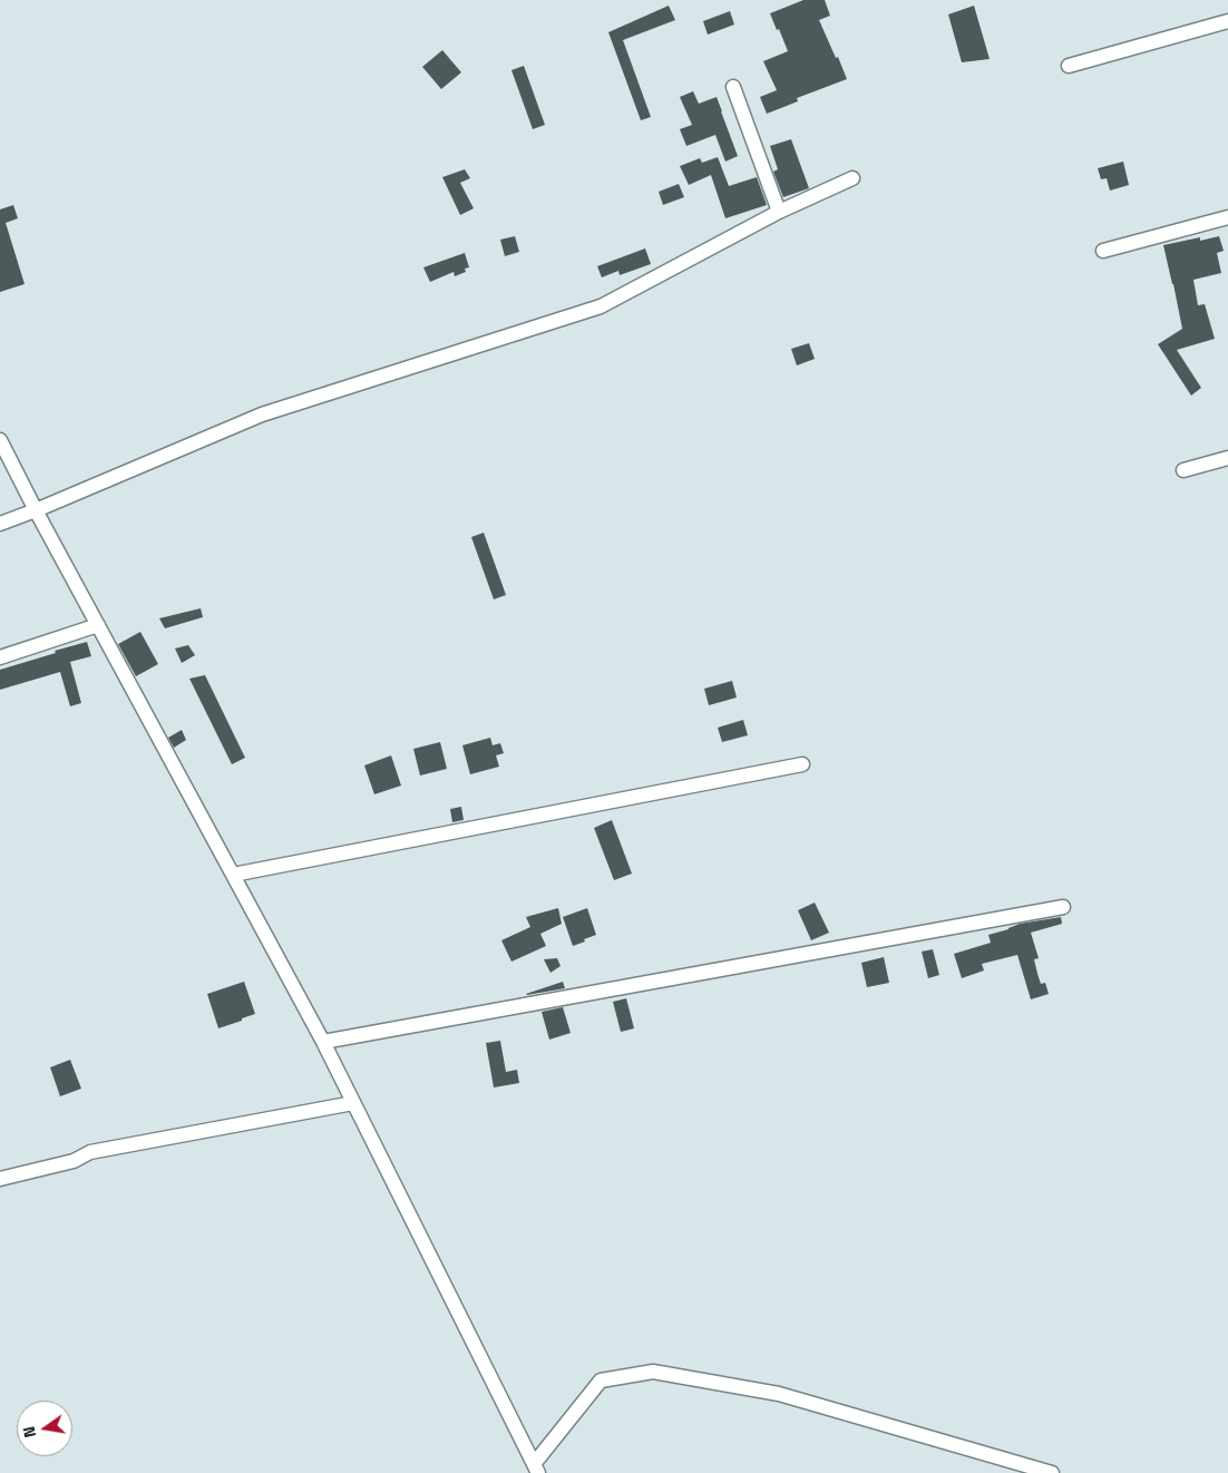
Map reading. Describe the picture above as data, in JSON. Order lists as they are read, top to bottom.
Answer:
{
  "north": "left"
}
